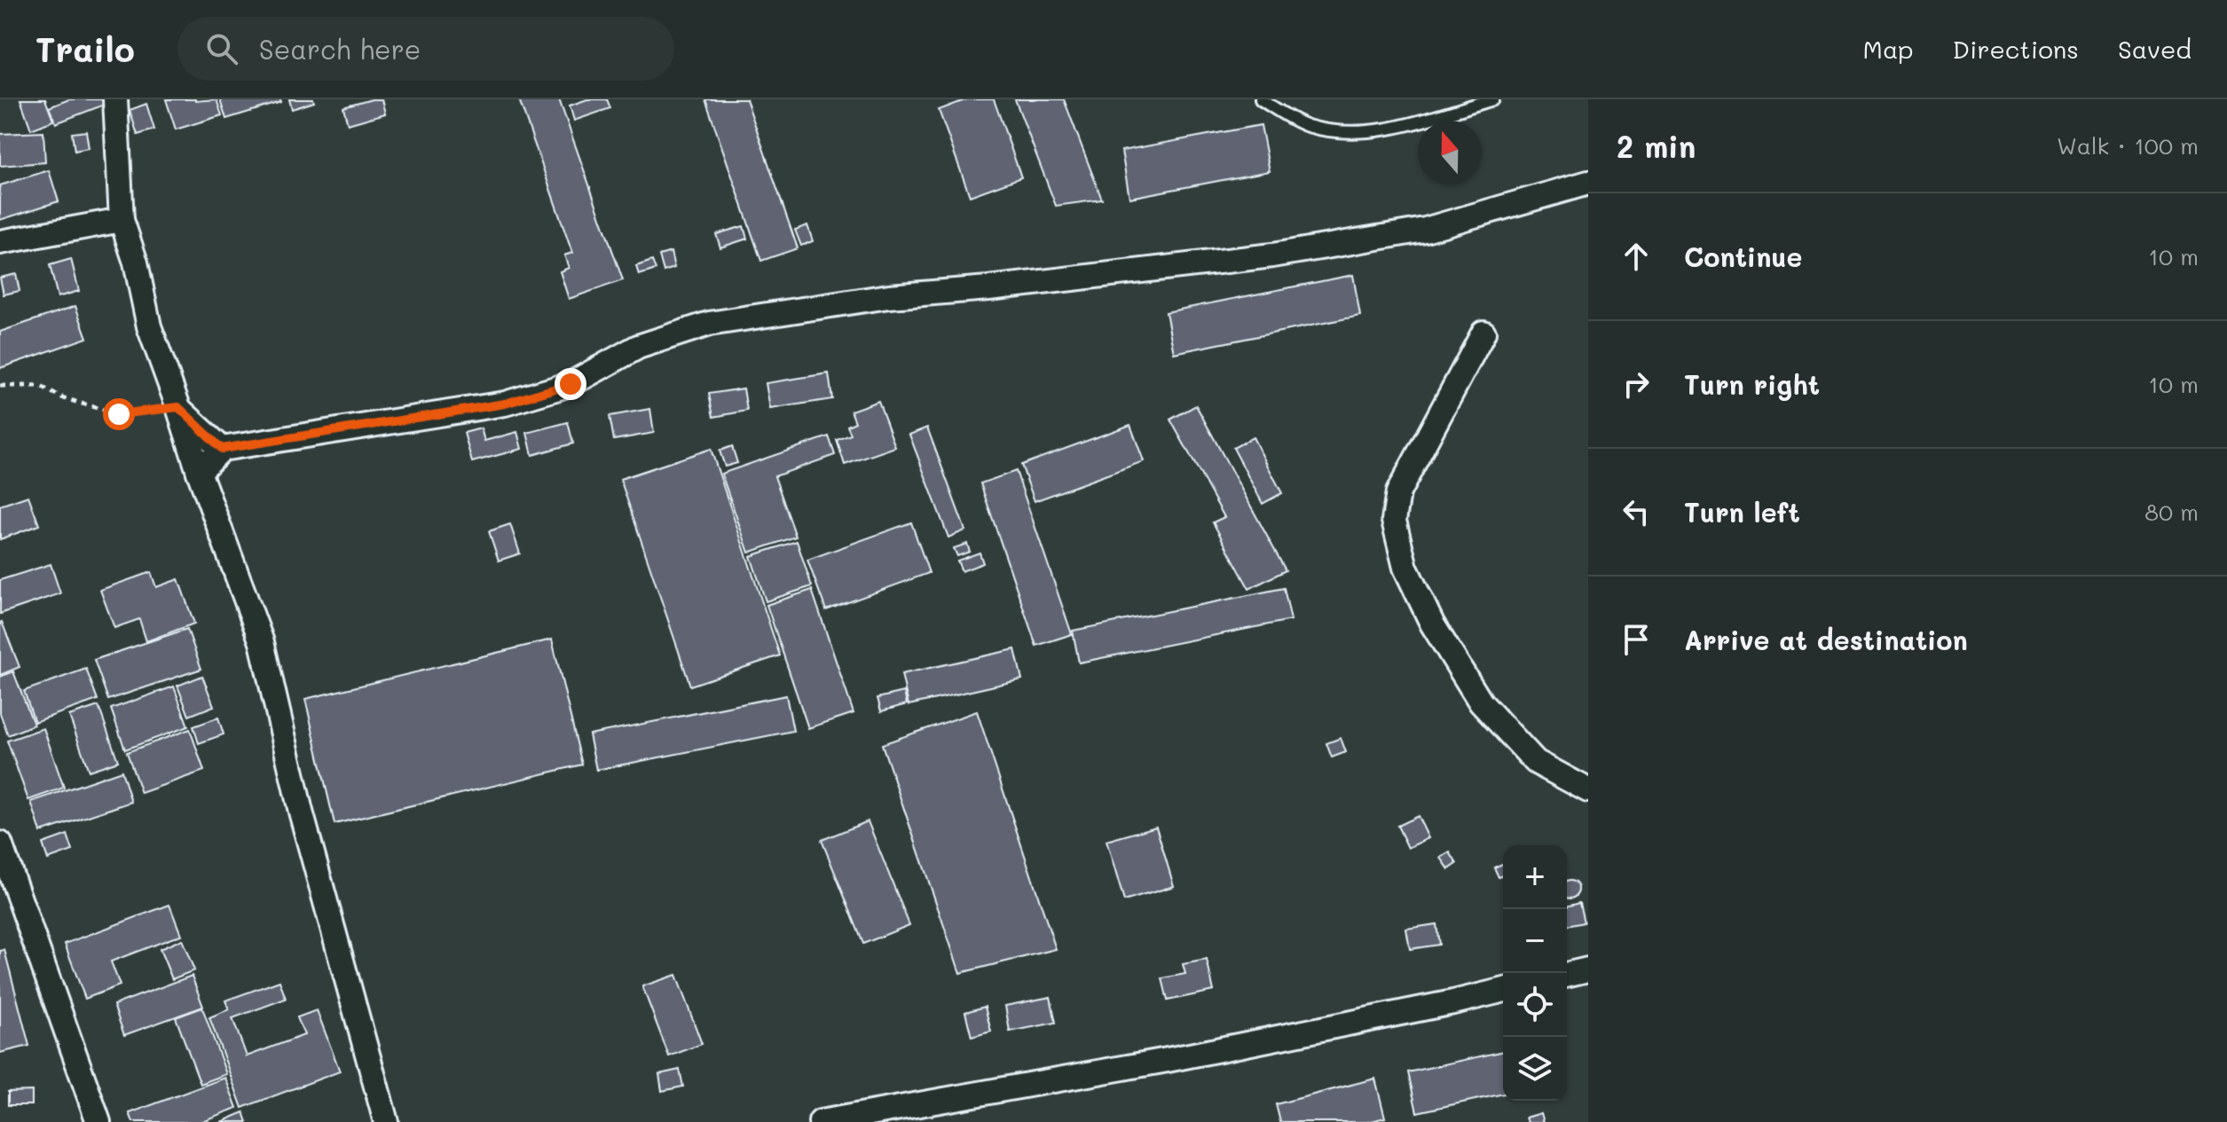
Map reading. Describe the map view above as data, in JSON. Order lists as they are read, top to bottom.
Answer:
{
  "north": "top",
  "page": {
    "header": "Trailo",
    "search": "Search here",
    "nav": ["Map", "Directions", "Saved"],
    "heading": ["2 min", "Walk · 100 m"],
    "list": [
      ["Continue", "10 m"],
      ["Turn right", "10 m"],
      ["Turn left", "80 m"],
      "Arrive at destination"
    ],
    "map_buttons": ["+", "−"]
  }
}
